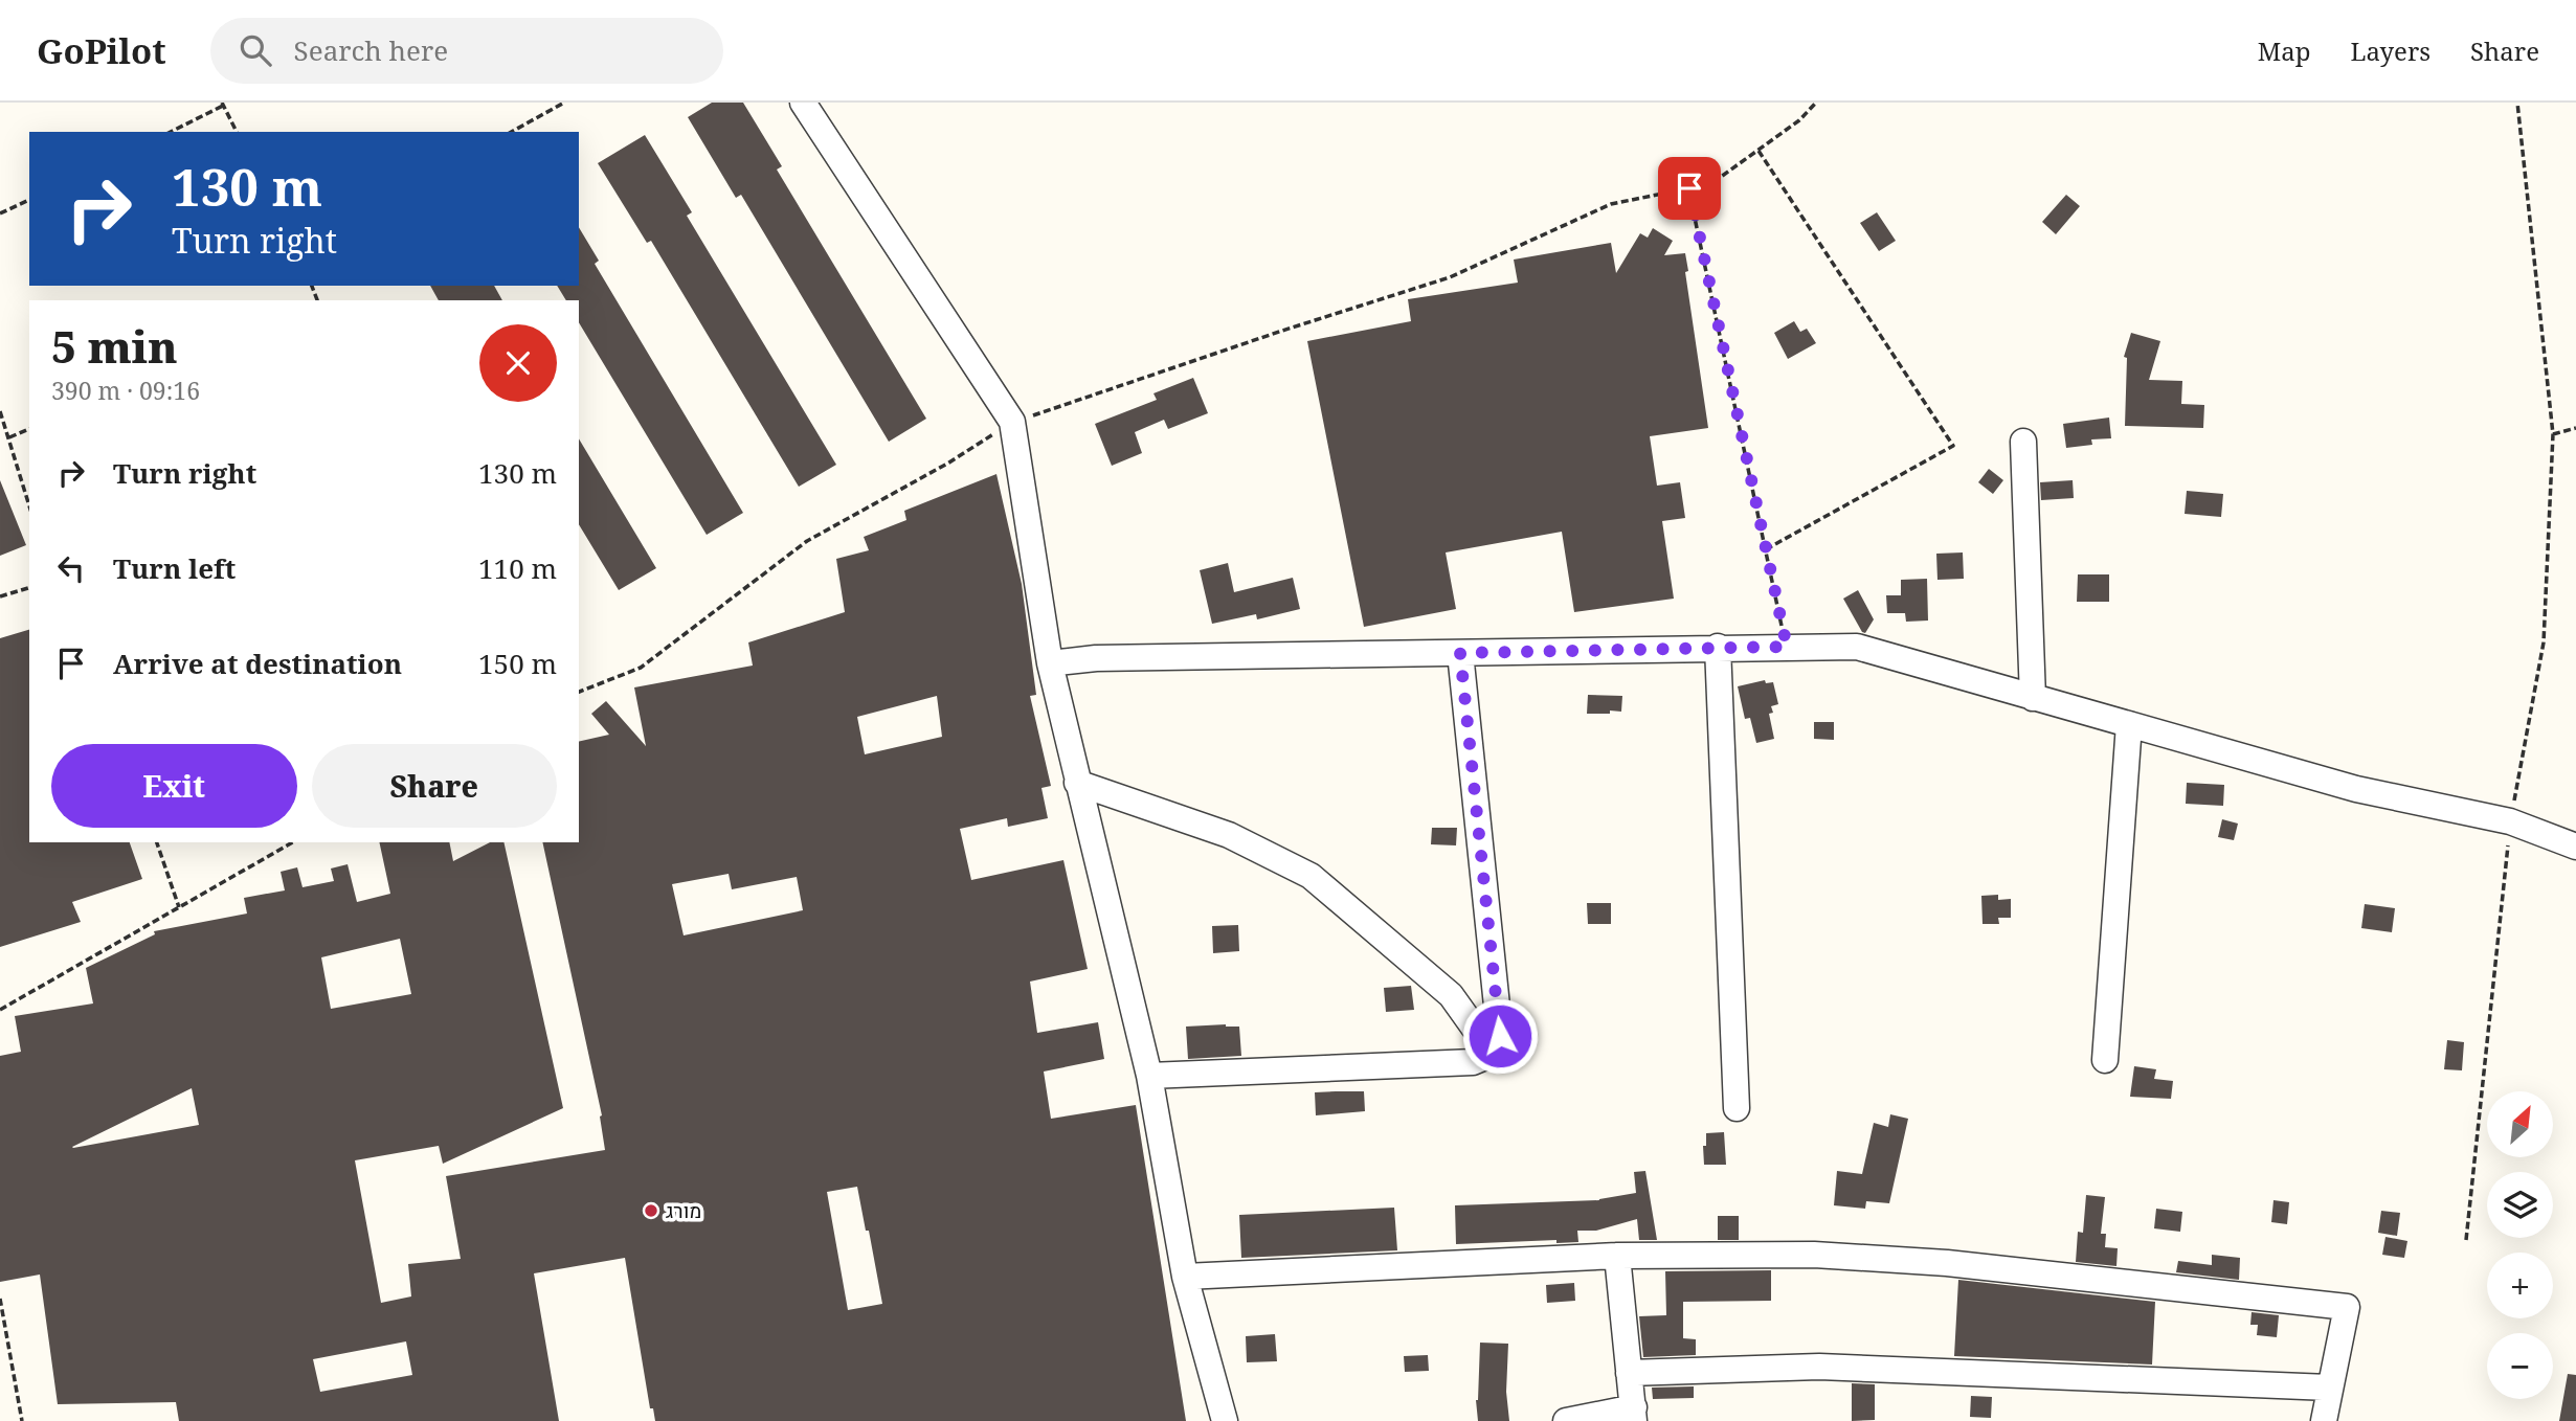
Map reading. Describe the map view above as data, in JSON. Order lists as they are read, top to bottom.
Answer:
{
  "places": ["מורג"],
  "north": "top right",
  "page": {
    "header": "GoPilot",
    "search": "Search here",
    "nav": ["Map", "Layers", "Share"],
    "turn": ["130 m", "Turn right"],
    "heading": ["5 min", "390 m · 09:16"],
    "list": [
      {
        "name": "Turn right",
        "value": "130 m"
      },
      {
        "name": "Turn left",
        "value": "110 m"
      },
      {
        "name": "Arrive at destination",
        "value": "150 m"
      }
    ],
    "buttons": ["Exit", "Share"],
    "map_buttons": ["+", "−"]
  }
}
